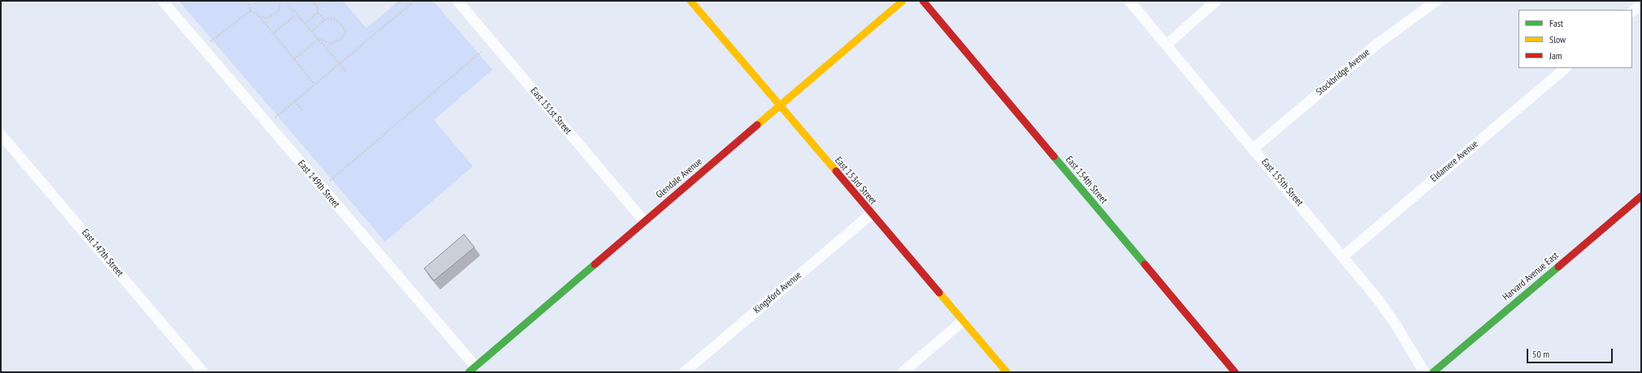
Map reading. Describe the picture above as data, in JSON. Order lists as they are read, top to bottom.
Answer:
{
  "streets": {
    "street": [
      "Stockbridge Avenue",
      "East 151st Street",
      "Eldamere Avenue",
      "Glendale Avenue",
      "East 154th Street",
      "East 153rd Street",
      "East 155th Street",
      "East 149th Street",
      "East 147th Street",
      "Harvard Avenue East",
      "Kingsford Avenue"
    ]
  },
  "crossings": [
    ["Stockbridge Avenue", "East 155th Street"],
    ["East 151st Street", "Glendale Avenue"],
    ["Eldamere Avenue", "East 155th Street"],
    ["Glendale Avenue", "East 153rd Street"],
    ["Glendale Avenue", "East 149th Street"],
    ["East 153rd Street", "Kingsford Avenue"]
  ],
  "legend": ["Fast", "Slow", "Jam"],
  "scale_bar": "50 m"
}
